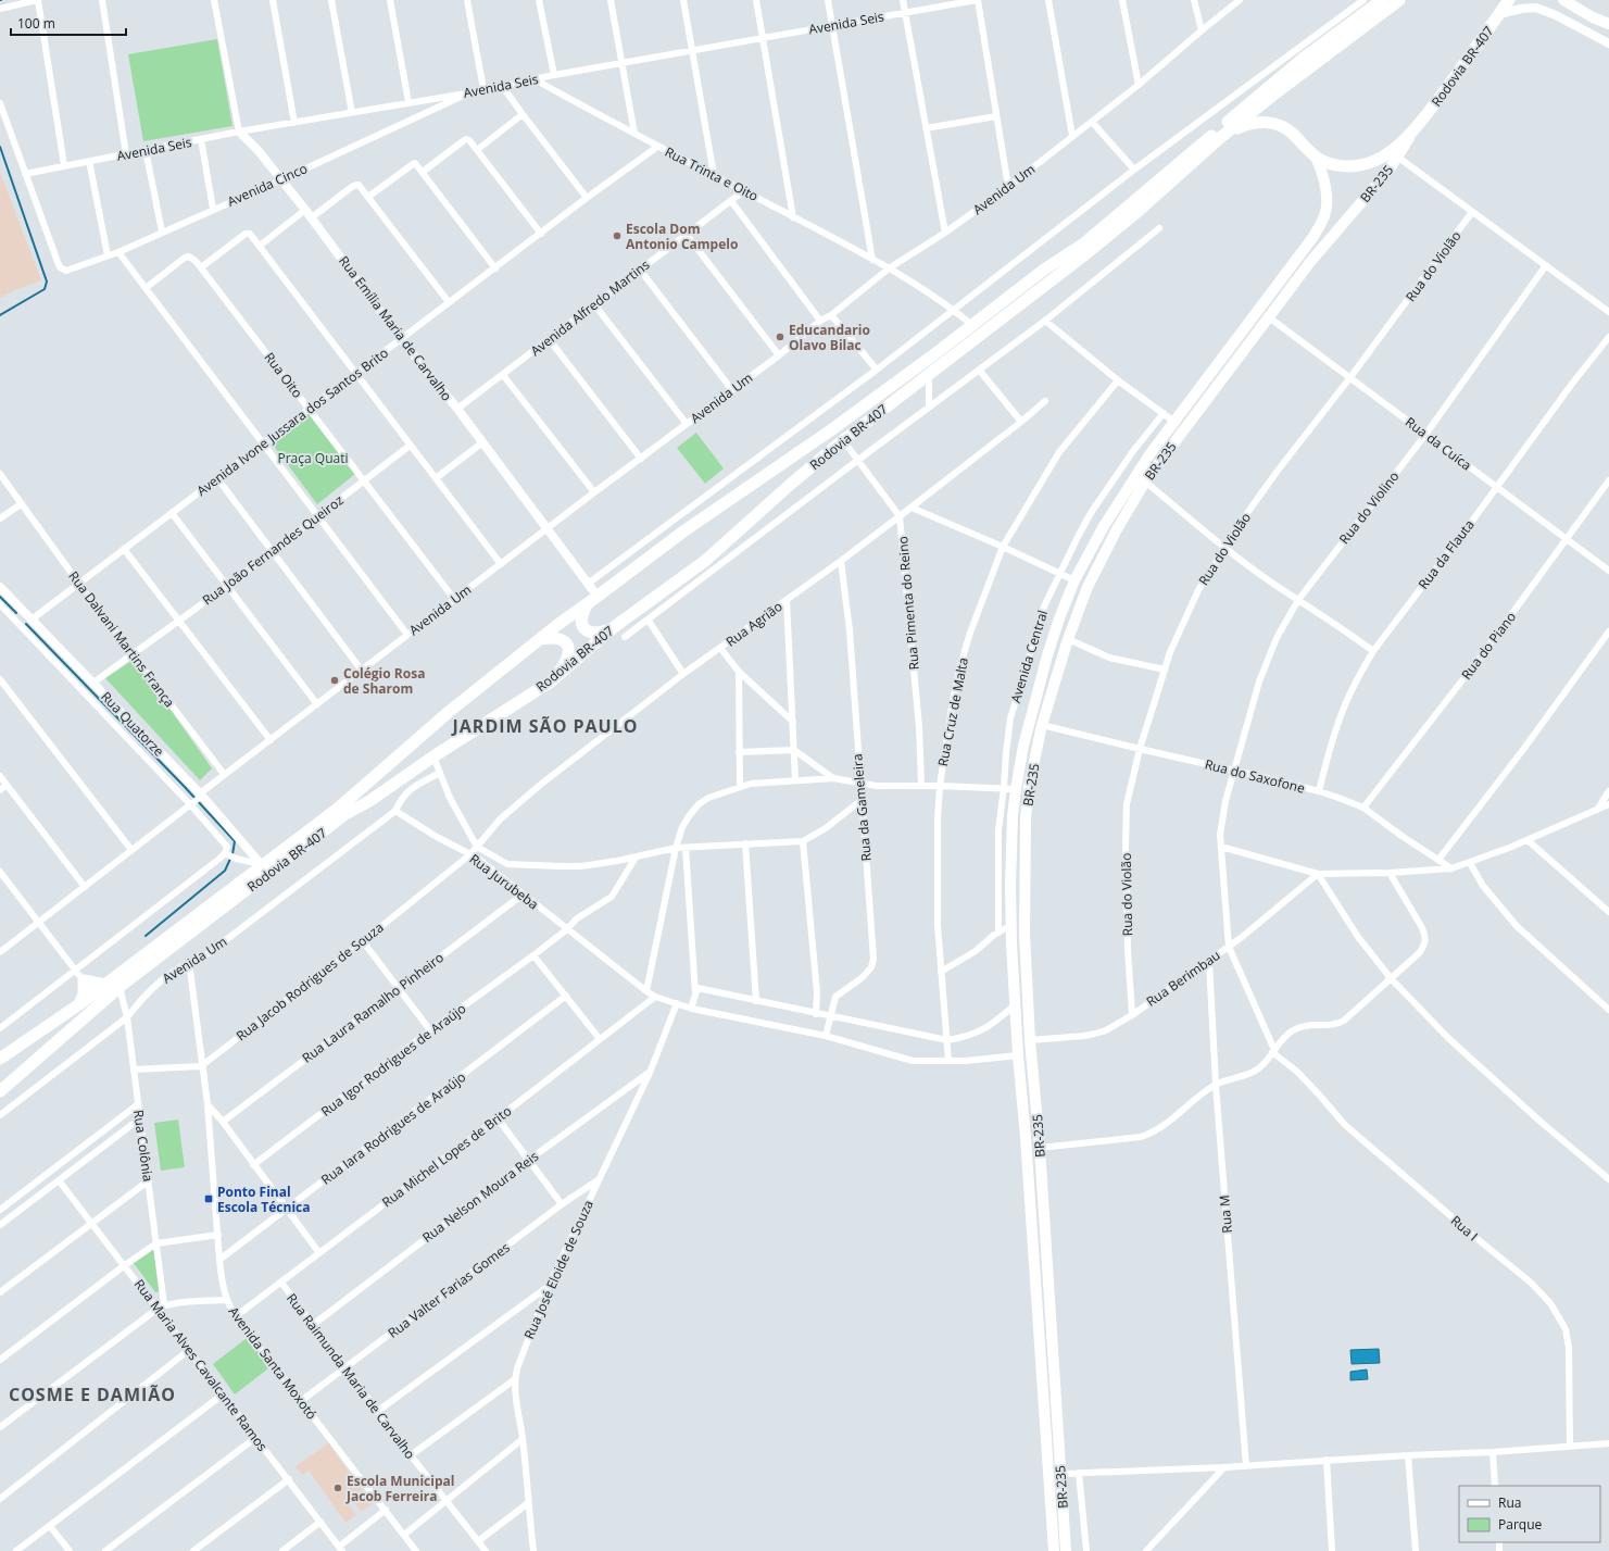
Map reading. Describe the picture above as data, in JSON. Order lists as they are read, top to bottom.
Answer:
{
  "streets": {
    "highway": ["Rodovia BR-407"],
    "main road": ["BR-235"],
    "street": [
      "Avenida Seis",
      "Rua Trinta e Oito",
      "Avenida Cinco",
      "Avenida Um",
      "Rua do Violão",
      "Avenida Alfredo Martins",
      "Rua Emília Maria de Carvalho",
      "Rua Oito",
      "Avenida Ivone Jussara dos Santos Brito",
      "Rua da Cuíca",
      "Rua do Violino",
      "Rua João Fernandes Queiroz",
      "Rua da Flauta",
      "Rua Pimenta do Reino",
      "Rua Agrião",
      "Rua Dalvani Martins França",
      "Rua do Piano",
      "Avenida Central",
      "Rua Cruz de Malta",
      "Rua Quatorze",
      "Rua do Saxofone",
      "Rua da Gameleira",
      "Rua Jurubeba",
      "Rua Berimbau",
      "Rua Jacob Rodrigues de Souza",
      "Rua Laura Ramalho Pinheiro",
      "Rua Igor Rodrigues de Araújo",
      "Rua Iara Rodrigues de Araújo",
      "Rua Colônia",
      "Rua Michel Lopes de Brito",
      "Rua Nelson Moura Reis",
      "Rua M",
      "Rua I",
      "Rua José Eloide de Souza",
      "Rua Valter Farias Gomes",
      "Avenida Santa Moxotó",
      "Rua Maria Alves Cavalcante Ramos",
      "Rua Raimunda Maria de Carvalho"
    ]
  },
  "crossings": [
    ["Avenida Seis", "Rua Trinta e Oito"],
    ["Avenida Seis", "Avenida Cinco"],
    ["Avenida Seis", "Rua Emília Maria de Carvalho"],
    ["Rodovia BR-407", "Rua Trinta e Oito"],
    ["Rodovia BR-407", "BR-235"],
    ["Rodovia BR-407", "Rua Quatorze"],
    ["Rodovia BR-407", "Rua Colônia"],
    ["Rua Trinta e Oito", "Avenida Um"],
    ["Rua Trinta e Oito", "Avenida Alfredo Martins"],
    ["Rua Trinta e Oito", "Avenida Ivone Jussara dos Santos Brito"],
    ["BR-235", "Rua da Cuíca"],
    ["BR-235", "Rua do Saxofone"],
    ["BR-235", "Rua Berimbau"],
    ["Avenida Cinco", "Rua Emília Maria de Carvalho"],
    ["Avenida Um", "Rua Emília Maria de Carvalho"],
    ["Avenida Um", "Rua Oito"],
    ["Avenida Um", "Rua Dalvani Martins França"],
    ["Avenida Um", "Rua Quatorze"],
    ["Avenida Um", "Rua Jurubeba"],
    ["Avenida Um", "Rua Colônia"],
    ["Avenida Um", "Avenida Santa Moxotó"],
    ["Rua do Violão", "Rua da Cuíca"],
    ["Rua do Violão", "Rua do Saxofone"],
    ["Rua do Violão", "Rua Berimbau"],
    ["Avenida Alfredo Martins", "Rua Emília Maria de Carvalho"],
    ["Rua Emília Maria de Carvalho", "Avenida Ivone Jussara dos Santos Brito"],
    ["Rua Oito", "Avenida Ivone Jussara dos Santos Brito"],
    ["Rua Oito", "Rua João Fernandes Queiroz"],
    ["Avenida Ivone Jussara dos Santos Brito", "Rua Dalvani Martins França"],
    ["Avenida Ivone Jussara dos Santos Brito", "Rua Quatorze"],
    ["Rua da Cuíca", "Rua do Violino"],
    ["Rua da Cuíca", "Rua da Flauta"],
    ["Rua da Cuíca", "Rua do Piano"],
    ["Rua do Violino", "Rua do Saxofone"],
    ["Rua do Violino", "Rua Berimbau"],
    ["Rua do Violino", "Rua I"],
    ["Rua João Fernandes Queiroz", "Rua Dalvani Martins França"],
    ["Rua João Fernandes Queiroz", "Rua Quatorze"],
    ["Rua da Flauta", "Rua do Saxofone"],
    ["Rua Pimenta do Reino", "Rua Agrião"],
    ["Rua Agrião", "Rua da Gameleira"],
    ["Rua Agrião", "Rua Jurubeba"],
    ["Rua Agrião", "Rua Jacob Rodrigues de Souza"],
    ["Rua do Piano", "Rua do Saxofone"],
    ["Rua da Gameleira", "Rua Jurubeba"],
    ["Rua Jurubeba", "Rua Jacob Rodrigues de Souza"],
    ["Rua Jurubeba", "Rua Laura Ramalho Pinheiro"],
    ["Rua Jurubeba", "Rua Igor Rodrigues de Araújo"],
    ["Rua Jurubeba", "Rua Michel Lopes de Brito"],
    ["Rua Jurubeba", "Rua José Eloide de Souza"],
    ["Rua Berimbau", "Rua M"],
    ["Rua Jacob Rodrigues de Souza", "Avenida Santa Moxotó"],
    ["Rua Iara Rodrigues de Araújo", "Avenida Santa Moxotó"],
    ["Rua Colônia", "Rua Maria Alves Cavalcante Ramos"],
    ["Rua Michel Lopes de Brito", "Avenida Santa Moxotó"],
    ["Rua Michel Lopes de Brito", "Rua Raimunda Maria de Carvalho"],
    ["Rua Nelson Moura Reis", "Rua José Eloide de Souza"],
    ["Rua Nelson Moura Reis", "Rua Raimunda Maria de Carvalho"],
    ["Rua José Eloide de Souza", "Rua Valter Farias Gomes"],
    ["Rua Valter Farias Gomes", "Avenida Santa Moxotó"],
    ["Rua Valter Farias Gomes", "Rua Raimunda Maria de Carvalho"]
  ],
  "districts": ["JARDIM SÃO PAULO", "COSME E DAMIÃO"],
  "parks": ["Praça Quati"],
  "places": {
    "other": [
      "Escola Dom Antonio Campelo",
      "Educandario Olavo Bilac",
      "Colégio Rosa de Sharom",
      "Escola Municipal Jacob Ferreira"
    ],
    "transit": ["Ponto Final Escola Técnica"]
  },
  "legend": ["Rua", "Parque"],
  "scale_bar": "100 m"
}
